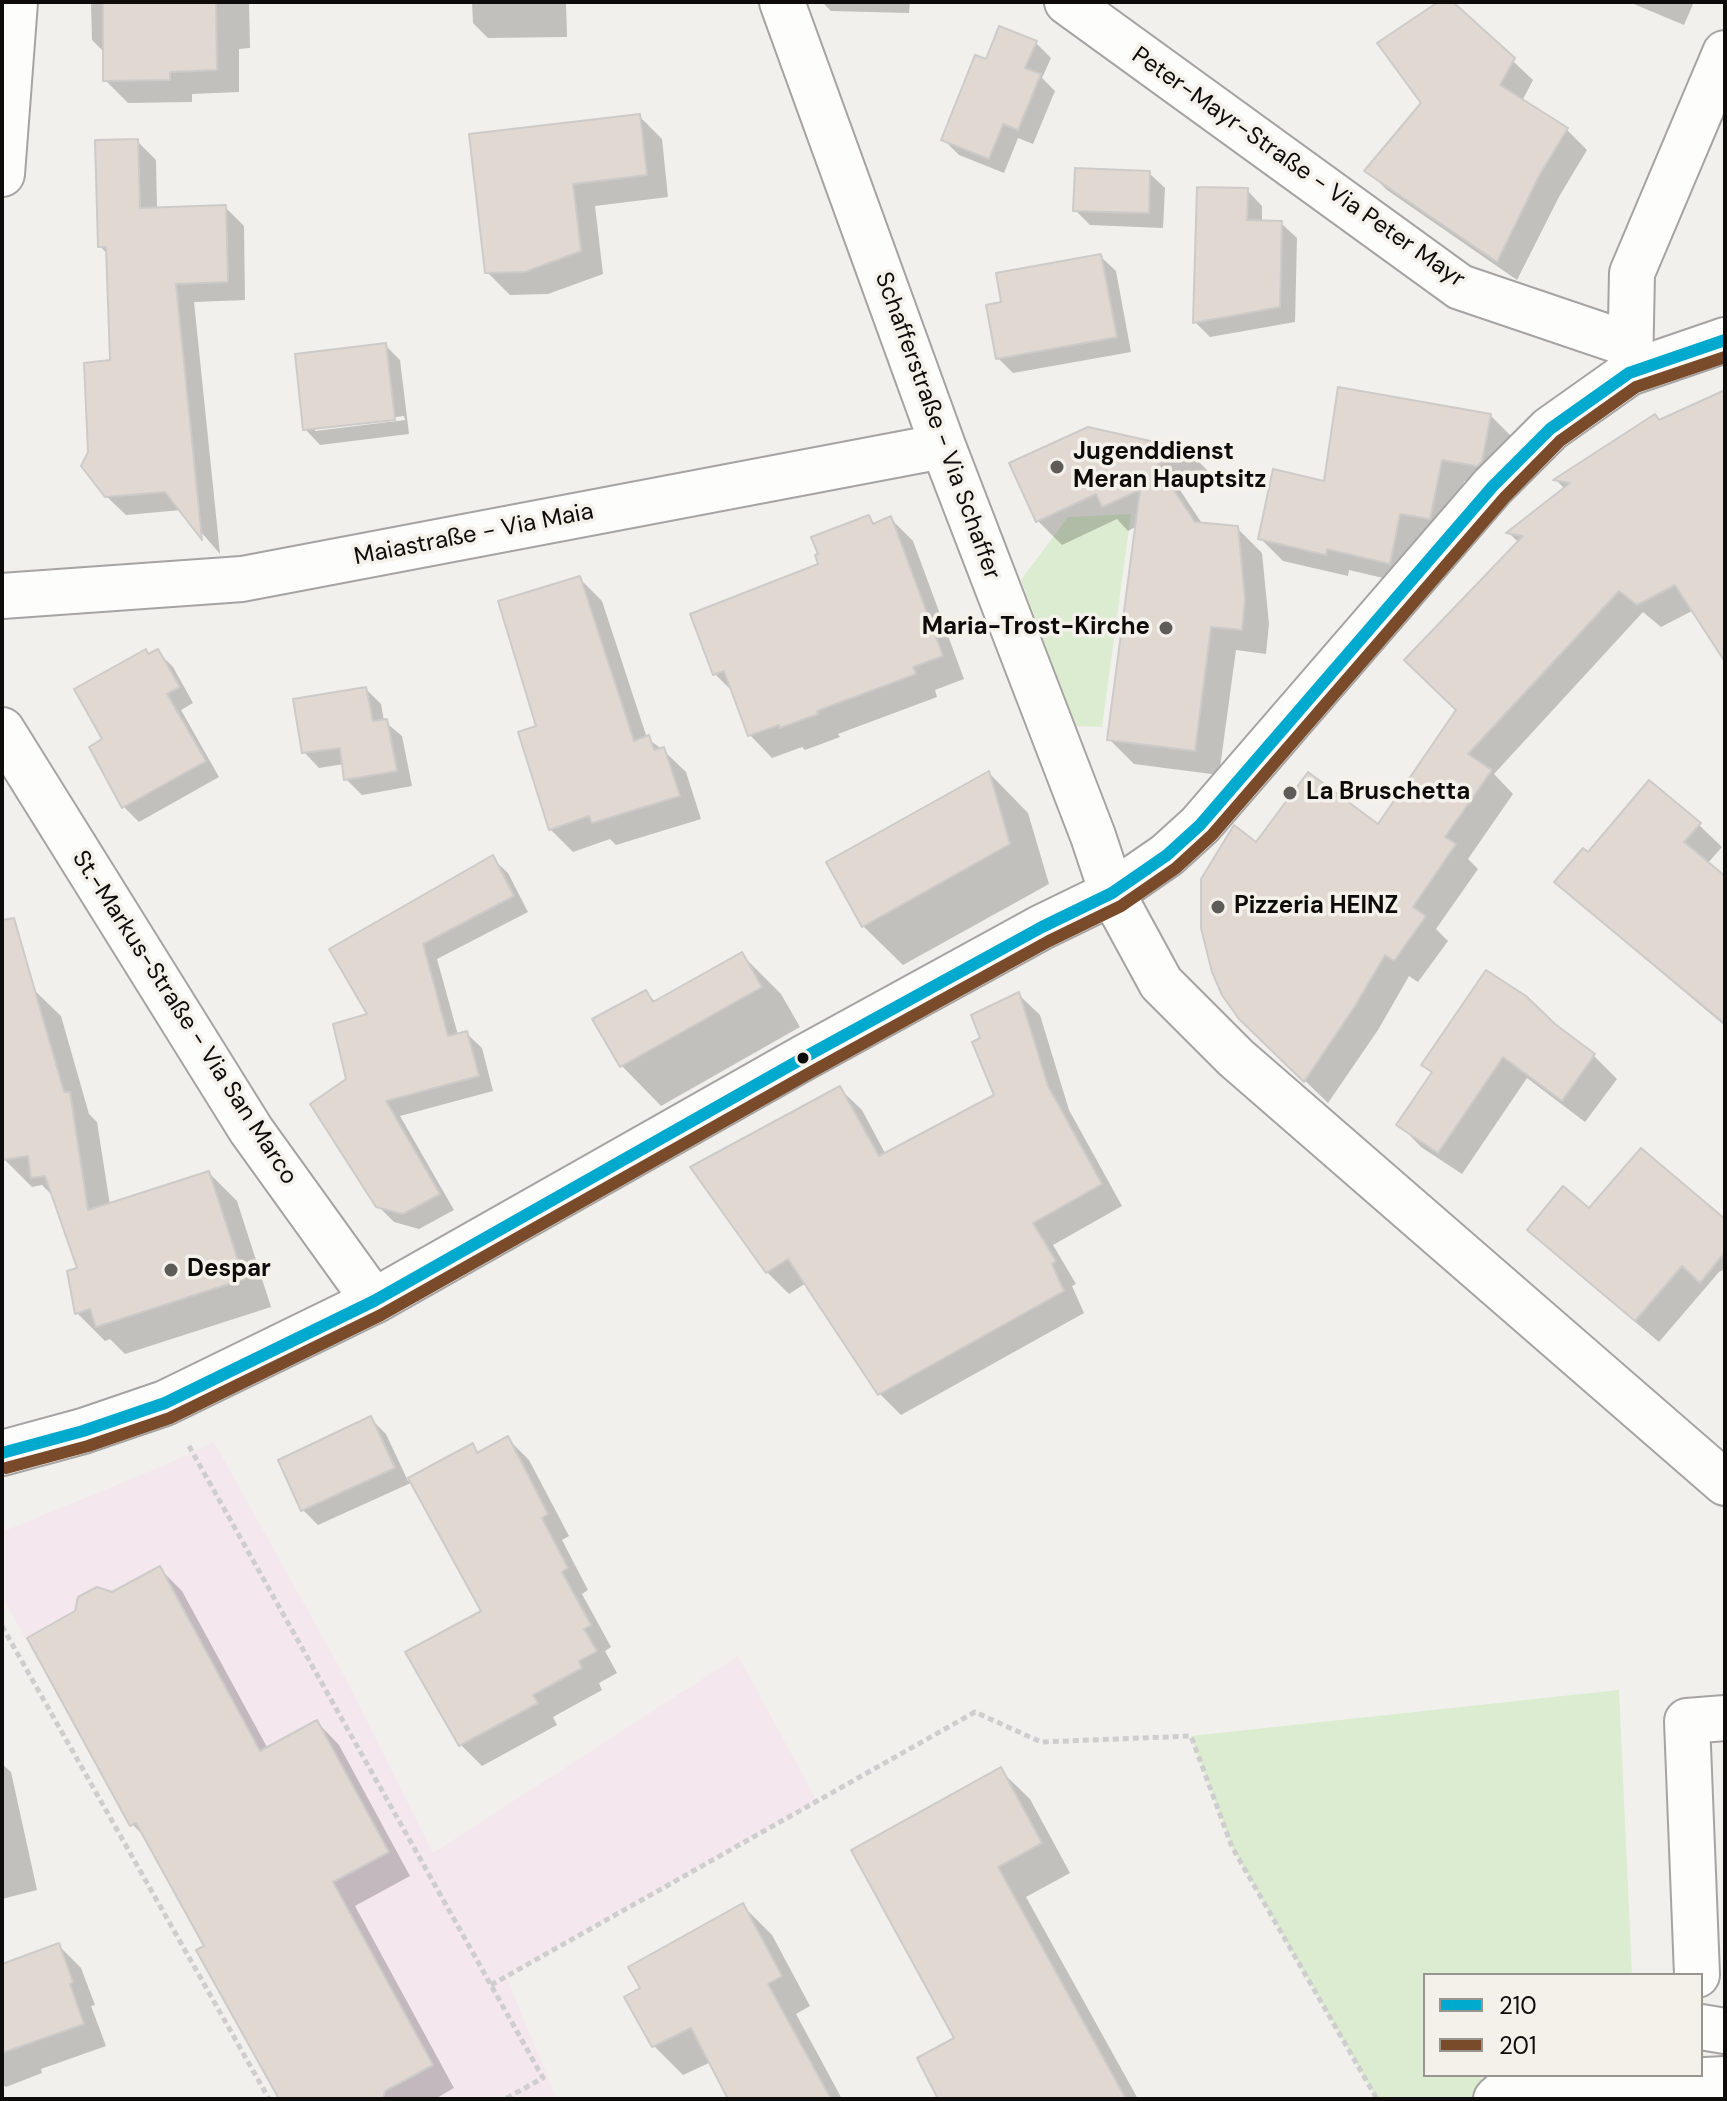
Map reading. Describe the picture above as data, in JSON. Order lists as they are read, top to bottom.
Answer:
{
  "streets": {
    "street": [
      "Peter-Mayr-Straße - Via Peter Mayr",
      "Schafferstraße - Via Schaffer",
      "Maiastraße - Via Maia",
      "St.-Markus-Straße - Via San Marco"
    ]
  },
  "crossings": [
    ["Schafferstraße - Via Schaffer", "Maiastraße - Via Maia"]
  ],
  "places": [
    "Jugenddienst Meran Hauptsitz",
    "Maria-Trost-Kirche",
    "La Bruschetta",
    "Pizzeria HEINZ",
    "Despar"
  ],
  "lines": ["transit line 210", "transit line 201"],
  "legend": ["210", "201"]
}
